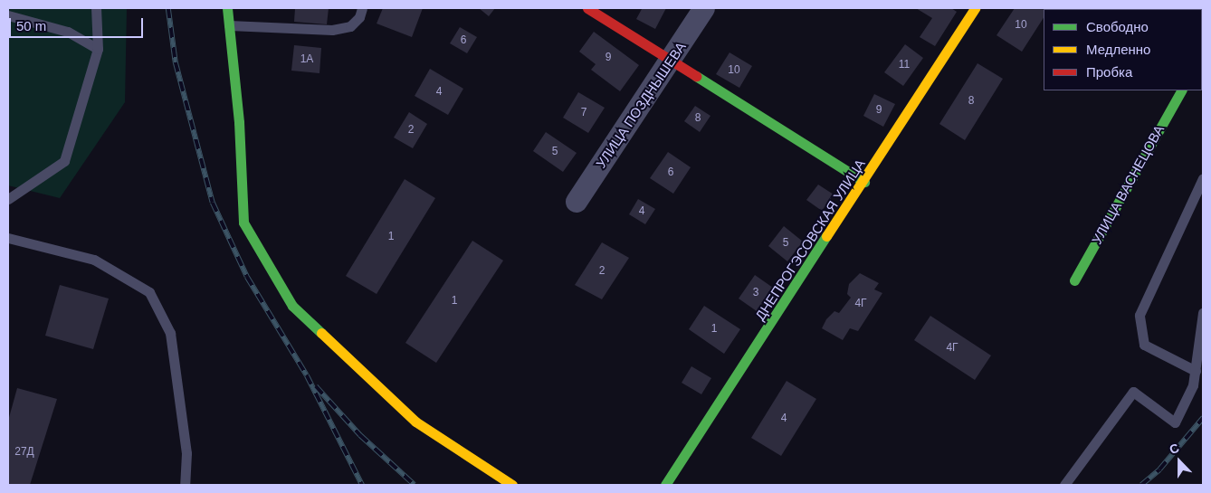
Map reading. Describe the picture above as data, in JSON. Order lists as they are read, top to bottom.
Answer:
{
  "streets": {
    "street": ["УЛИЦА ПОЗДНЫШЕВА", "УЛИЦА ВАСНЕЦОВА", "ДНЕПРОГЭСОВСКАЯ УЛИЦА"]
  },
  "house_numbers": [
    "10",
    "6",
    "9",
    "1А",
    "11",
    "10",
    "4",
    "8",
    "9",
    "7",
    "8",
    "2",
    "5",
    "6",
    "4",
    "1",
    "5",
    "2",
    "3",
    "1",
    "4Г",
    "1",
    "4Г",
    "4",
    "27Д"
  ],
  "legend": ["Свободно", "Медленно", "Пробка"],
  "scale_bar": "50 m",
  "north": "top"
}
